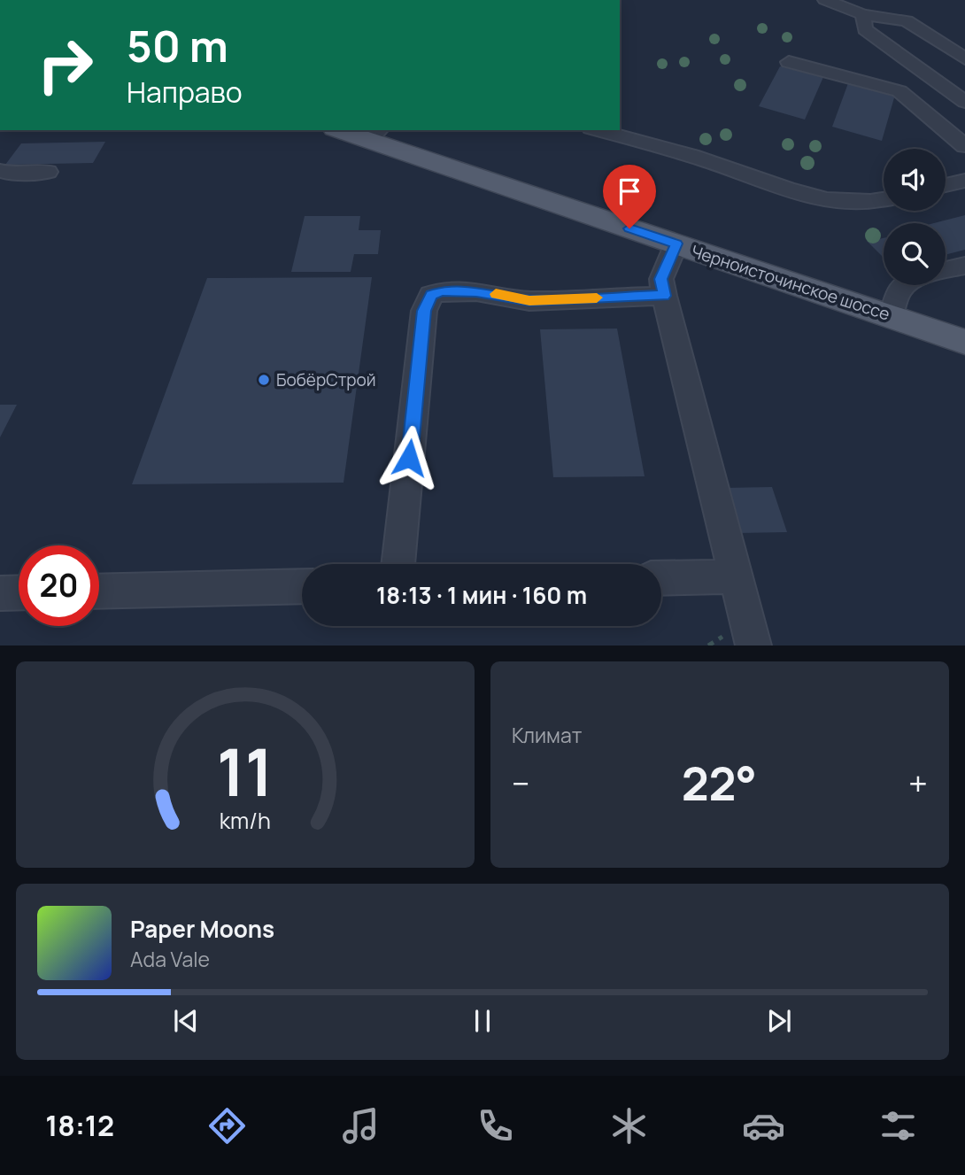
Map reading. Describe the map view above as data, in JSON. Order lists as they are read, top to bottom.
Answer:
{
  "streets": {
    "main road": ["Черноисточинское шоссе"]
  },
  "places": ["БобёрСтрой"],
  "page": {
    "turn": ["50 m", "Направо"],
    "limit": "20",
    "trip": "18:13 · 1 мин · 160 m",
    "tile": "Климат",
    "heat": ["−", "22°", "+"],
    "song": ["Paper Moons", "Ada Vale"],
    "tabs": "18:12",
    "gauge": ["11", "km/h"]
  }
}
